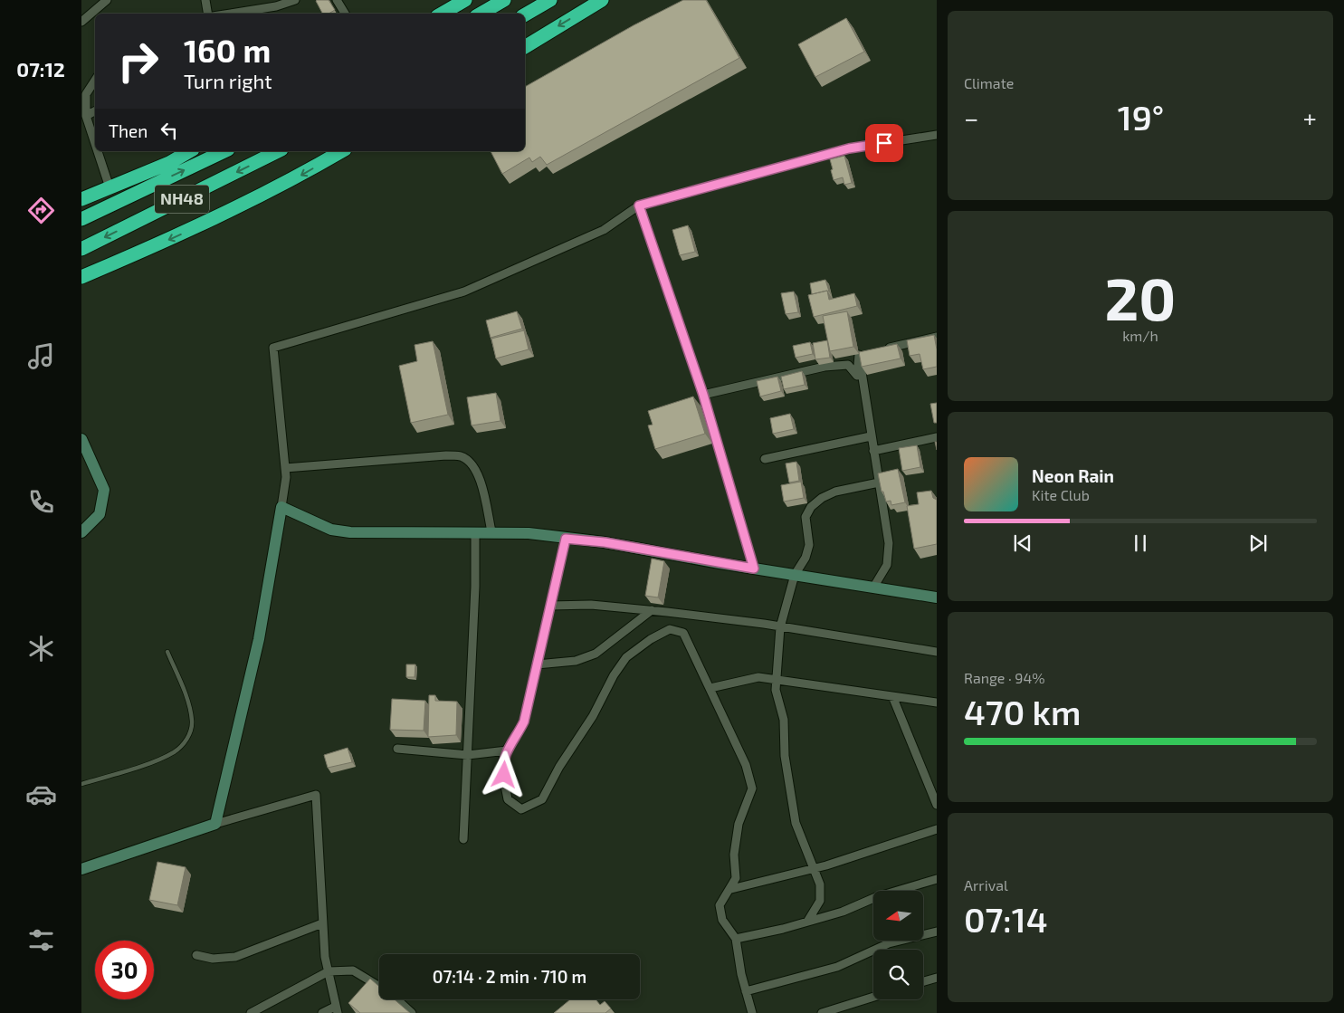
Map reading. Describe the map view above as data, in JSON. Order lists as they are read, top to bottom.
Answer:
{
  "streets": {
    "highway": ["NH48"]
  },
  "north": "left",
  "page": {
    "tabs": "07:12",
    "tile": [
      "Climate",
      ["20", "km/h"],
      ["Range · 94%", "470 km"],
      ["Arrival", "07:14"]
    ],
    "turn": ["160 m", "Turn right"],
    "heat": ["−", "19°", "+"],
    "then": "Then",
    "song": ["Neon Rain", "Kite Club"],
    "limit": "30",
    "trip": "07:14 · 2 min · 710 m"
  }
}
